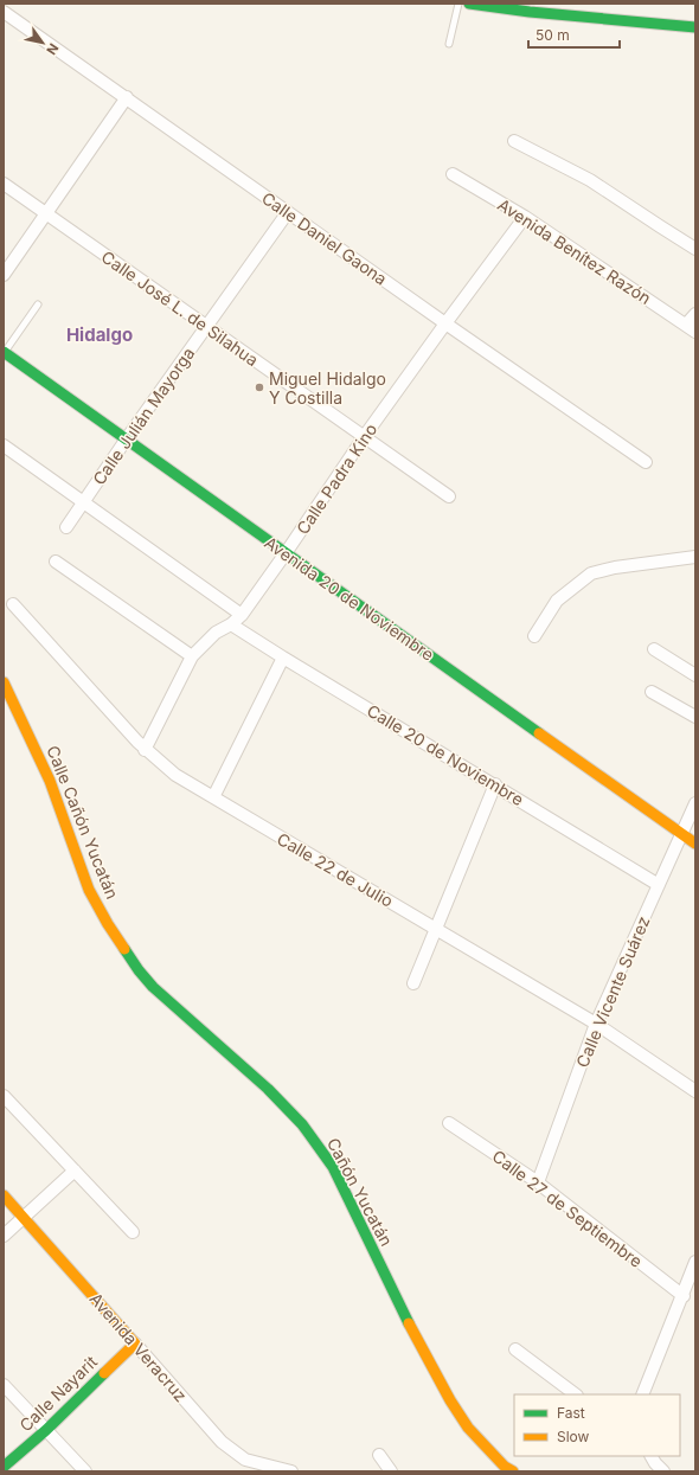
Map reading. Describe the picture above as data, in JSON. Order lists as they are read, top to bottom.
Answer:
{
  "streets": {
    "street": [
      "Calle Daniel Gaona",
      "Avenida Benítez Razón",
      "Calle José L. de Silahua",
      "Calle Julián Mayorga",
      "Calle Padra Kino",
      "Avenida 20 de Noviembre",
      "Calle 20 de Noviembre",
      "Calle Cañón Yucatán",
      "Calle 22 de Julio",
      "Calle Vicente Suárez",
      "Cañón Yucatán",
      "Calle 27 de Septiembre",
      "Avenida Veracruz",
      "Calle Nayarit"
    ]
  },
  "crossings": [
    ["Calle Daniel Gaona", "Calle Julián Mayorga"],
    ["Calle Daniel Gaona", "Calle Padra Kino"],
    ["Avenida Benítez Razón", "Calle Padra Kino"],
    ["Calle José L. de Silahua", "Calle Julián Mayorga"],
    ["Calle José L. de Silahua", "Calle Padra Kino"],
    ["Calle Julián Mayorga", "Avenida 20 de Noviembre"],
    ["Calle Padra Kino", "Avenida 20 de Noviembre"],
    ["Calle Padra Kino", "Calle 20 de Noviembre"],
    ["Calle Padra Kino", "Calle 22 de Julio"],
    ["Avenida 20 de Noviembre", "Calle Vicente Suárez"],
    ["Calle 20 de Noviembre", "Calle Vicente Suárez"],
    ["Calle Cañón Yucatán", "Cañón Yucatán"],
    ["Calle 22 de Julio", "Calle Vicente Suárez"],
    ["Calle Vicente Suárez", "Calle 27 de Septiembre"],
    ["Avenida Veracruz", "Calle Nayarit"]
  ],
  "districts": ["Hidalgo"],
  "places": ["Miguel Hidalgo Y Costilla"],
  "legend": ["Fast", "Slow"],
  "scale_bar": "50 m",
  "north": "bottom right"
}
